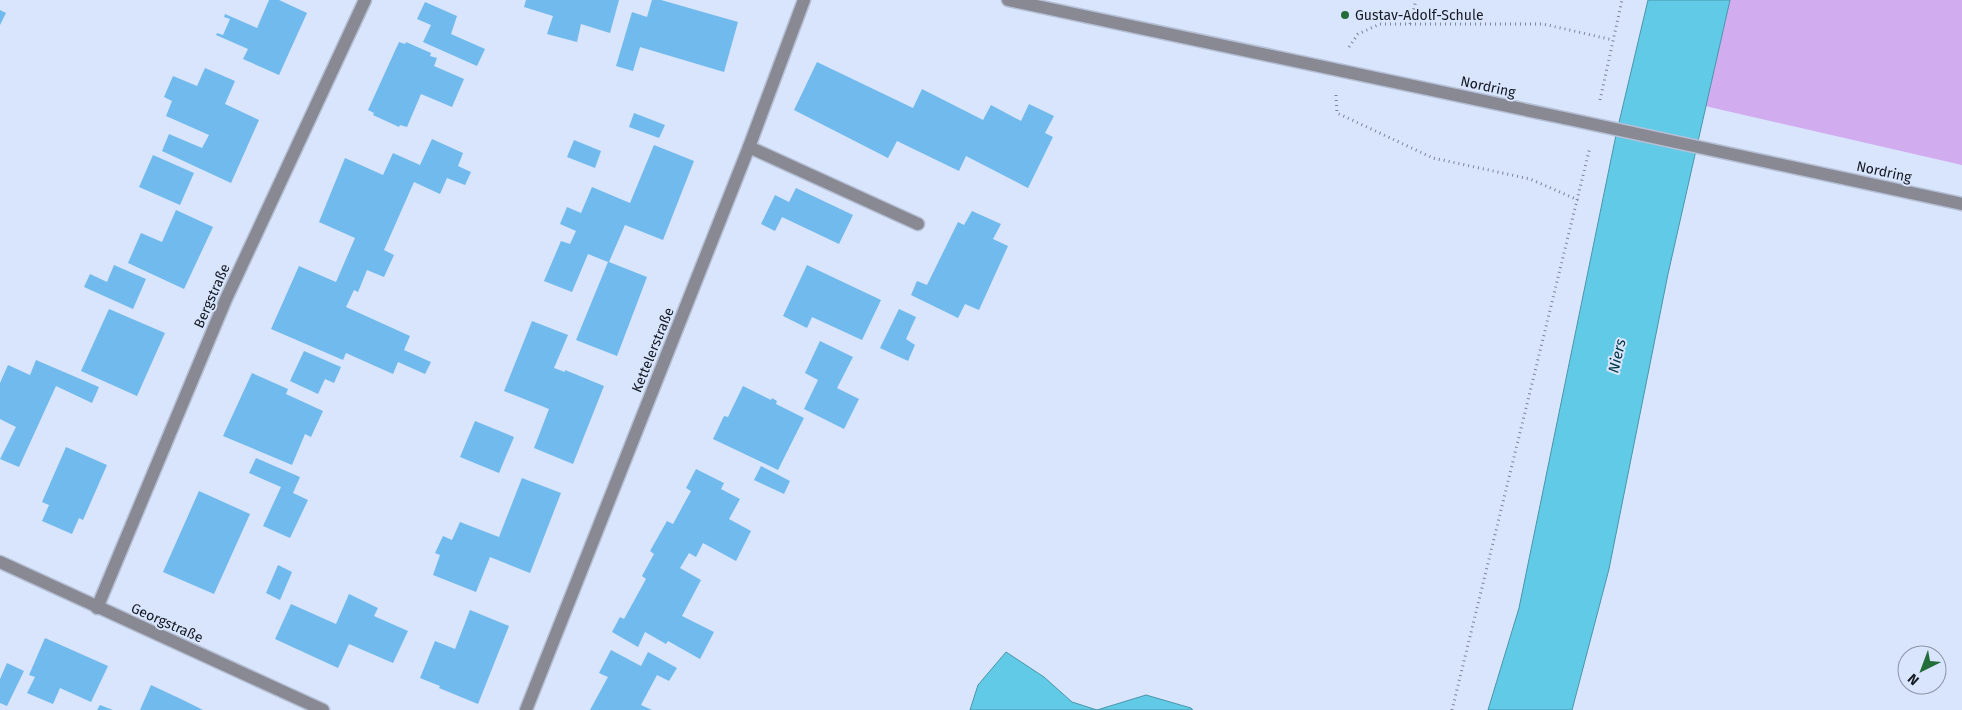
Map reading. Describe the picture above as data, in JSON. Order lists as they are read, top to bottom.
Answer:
{
  "streets": {
    "street": [
      "Nordring",
      "Bergstraße",
      "Kettelerstraße",
      "Georgstraße"
    ]
  },
  "crossings": [
    ["Bergstraße", "Georgstraße"]
  ],
  "water": ["Niers"],
  "places": ["Gustav-Adolf-Schule"],
  "north": "bottom left"
}
